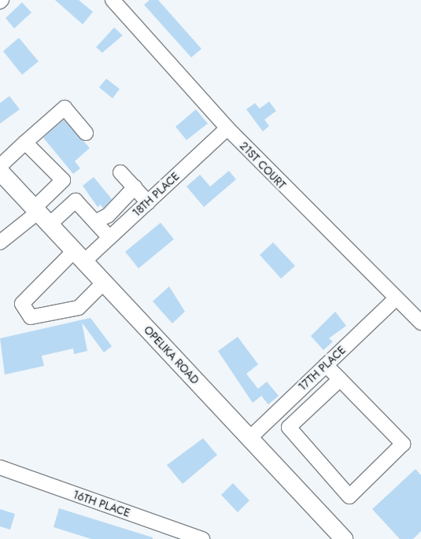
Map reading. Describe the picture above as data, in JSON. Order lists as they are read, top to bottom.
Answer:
{
  "streets": {
    "main road": ["OPELIKA ROAD"],
    "street": [
      "21ST COURT",
      "18TH PLACE",
      "17TH PLACE",
      "16TH PLACE"
    ]
  },
  "crossings": [
    ["21ST COURT", "18TH PLACE"],
    ["21ST COURT", "17TH PLACE"],
    ["18TH PLACE", "OPELIKA ROAD"],
    ["OPELIKA ROAD", "17TH PLACE"]
  ]
}
